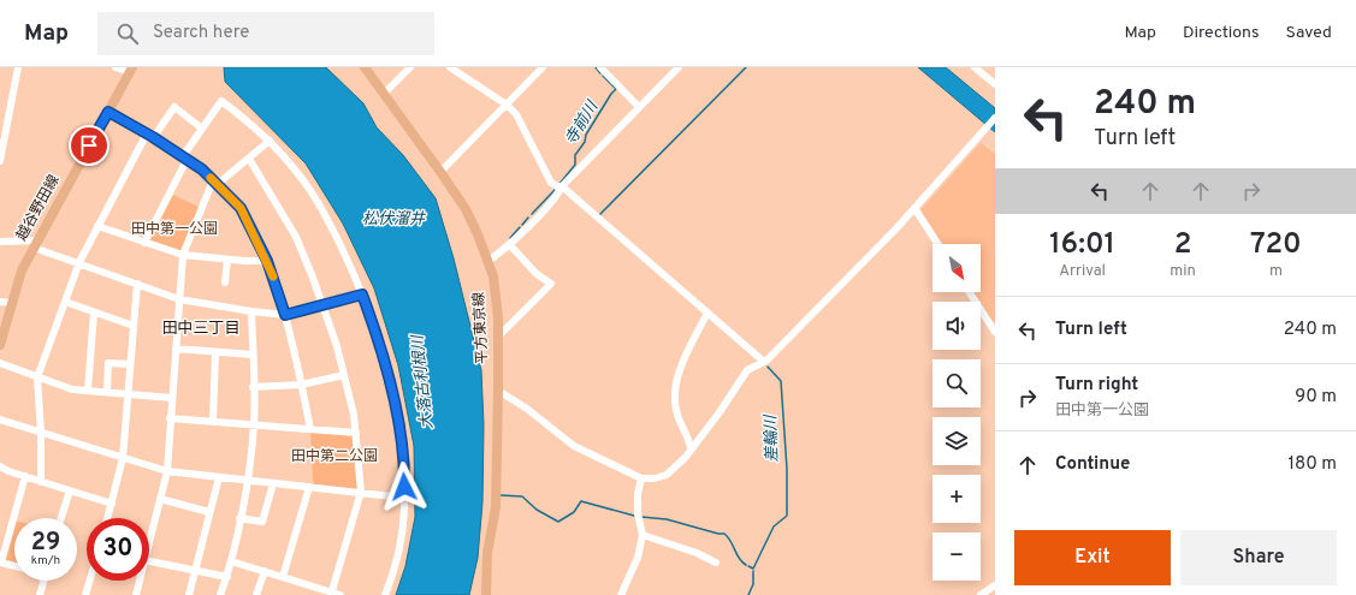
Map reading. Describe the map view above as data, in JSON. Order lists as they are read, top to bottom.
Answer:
{
  "streets": {
    "main road": ["越谷野田線", "平方東京線"]
  },
  "districts": ["田中三丁目"],
  "water": [
    "寺前川",
    "松伏溜井",
    "大落古利根川",
    "差輪川"
  ],
  "parks": ["田中第一公園", "田中第二公園"],
  "north": "bottom right",
  "page": {
    "header": "Map",
    "search": "Search here",
    "nav": ["Map", "Directions", "Saved"],
    "turn": ["240 m", "Turn left"],
    "eta": [
      "16:01",
      "Arrival",
      "2",
      "min",
      "720",
      "m"
    ],
    "map_buttons": ["+", "−"],
    "list": [
      {
        "name": "Turn left",
        "value": "240 m"
      },
      {
        "name": "Turn right",
        "note": "田中第一公園",
        "value": "90 m"
      },
      {
        "name": "Continue",
        "value": "180 m"
      }
    ],
    "speed": "29 km/h",
    "limit": "30",
    "buttons": ["Exit", "Share"]
  }
}
